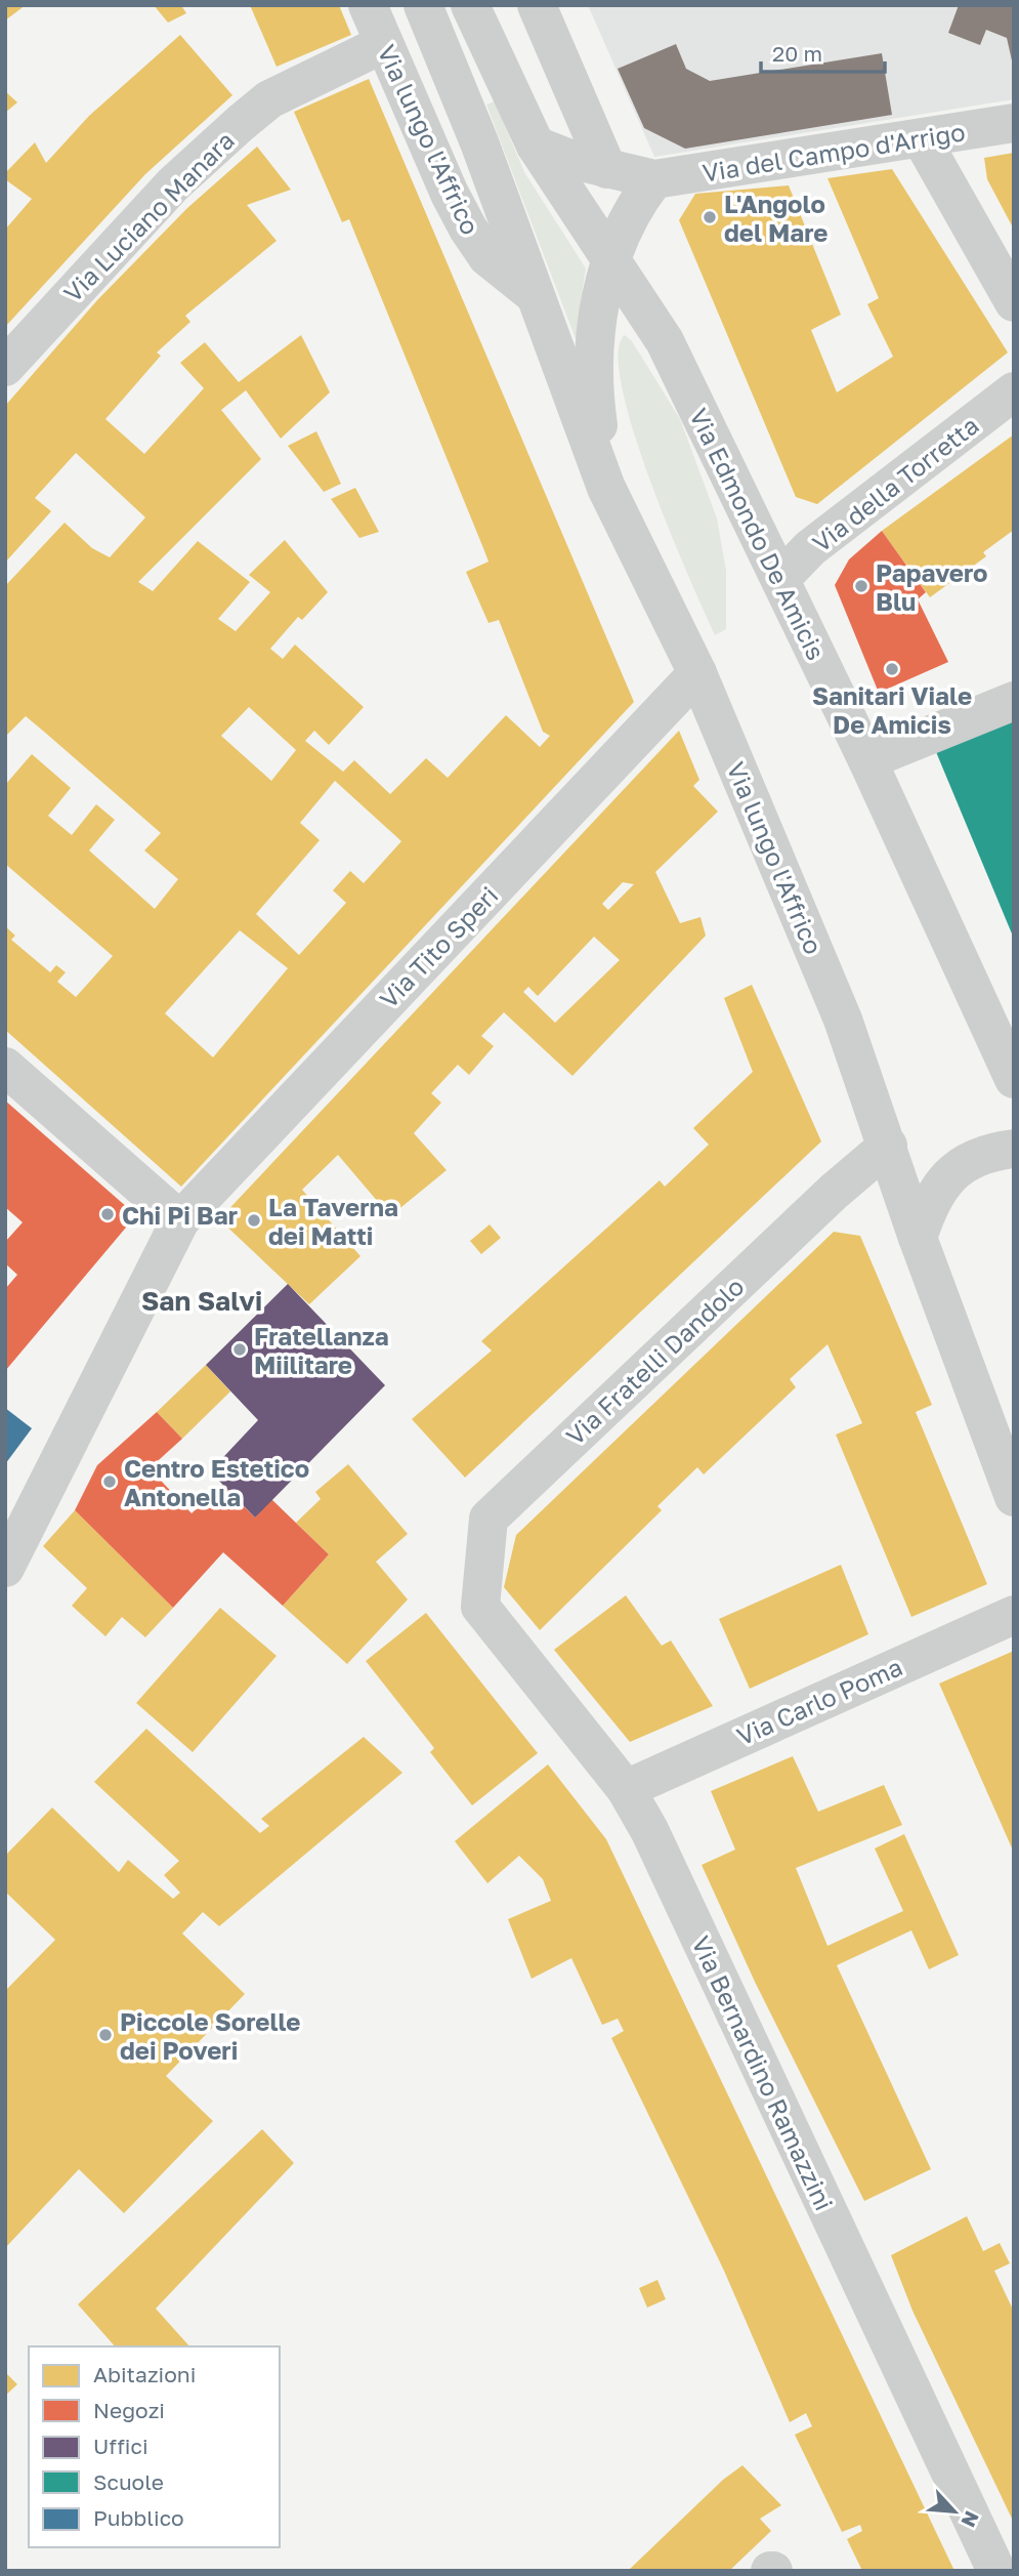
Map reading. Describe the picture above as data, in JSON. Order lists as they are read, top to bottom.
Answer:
{
  "streets": {
    "street": [
      "Via lungo l'Affrico",
      "Via del Campo d'Arrigo",
      "Via Luciano Manara",
      "Via della Torretta",
      "Via Edmondo De Amicis",
      "Via Tito Speri",
      "Via Fratelli Dandolo",
      "Via Carlo Poma",
      "Via Bernardino Ramazzini"
    ]
  },
  "crossings": [
    ["Via lungo l'Affrico", "Via Luciano Manara"],
    ["Via lungo l'Affrico", "Via Edmondo De Amicis"],
    ["Via lungo l'Affrico", "Via Tito Speri"],
    ["Via lungo l'Affrico", "Via Fratelli Dandolo"],
    ["Via del Campo d'Arrigo", "Via Edmondo De Amicis"],
    ["Via della Torretta", "Via Edmondo De Amicis"],
    ["Via Fratelli Dandolo", "Via Bernardino Ramazzini"],
    ["Via Carlo Poma", "Via Bernardino Ramazzini"]
  ],
  "districts": ["San Salvi"],
  "places": [
    "L'Angolo del Mare",
    "Papavero Blu",
    "Sanitari Viale De Amicis",
    "Chi Pi Bar",
    "La Taverna dei Matti",
    "Fratellanza Miilitare",
    "Centro Estetico Antonella",
    "Piccole Sorelle dei Poveri"
  ],
  "legend": [
    "Abitazioni",
    "Negozi",
    "Uffici",
    "Scuole",
    "Pubblico"
  ],
  "scale_bar": "20 m",
  "north": "bottom right"
}
